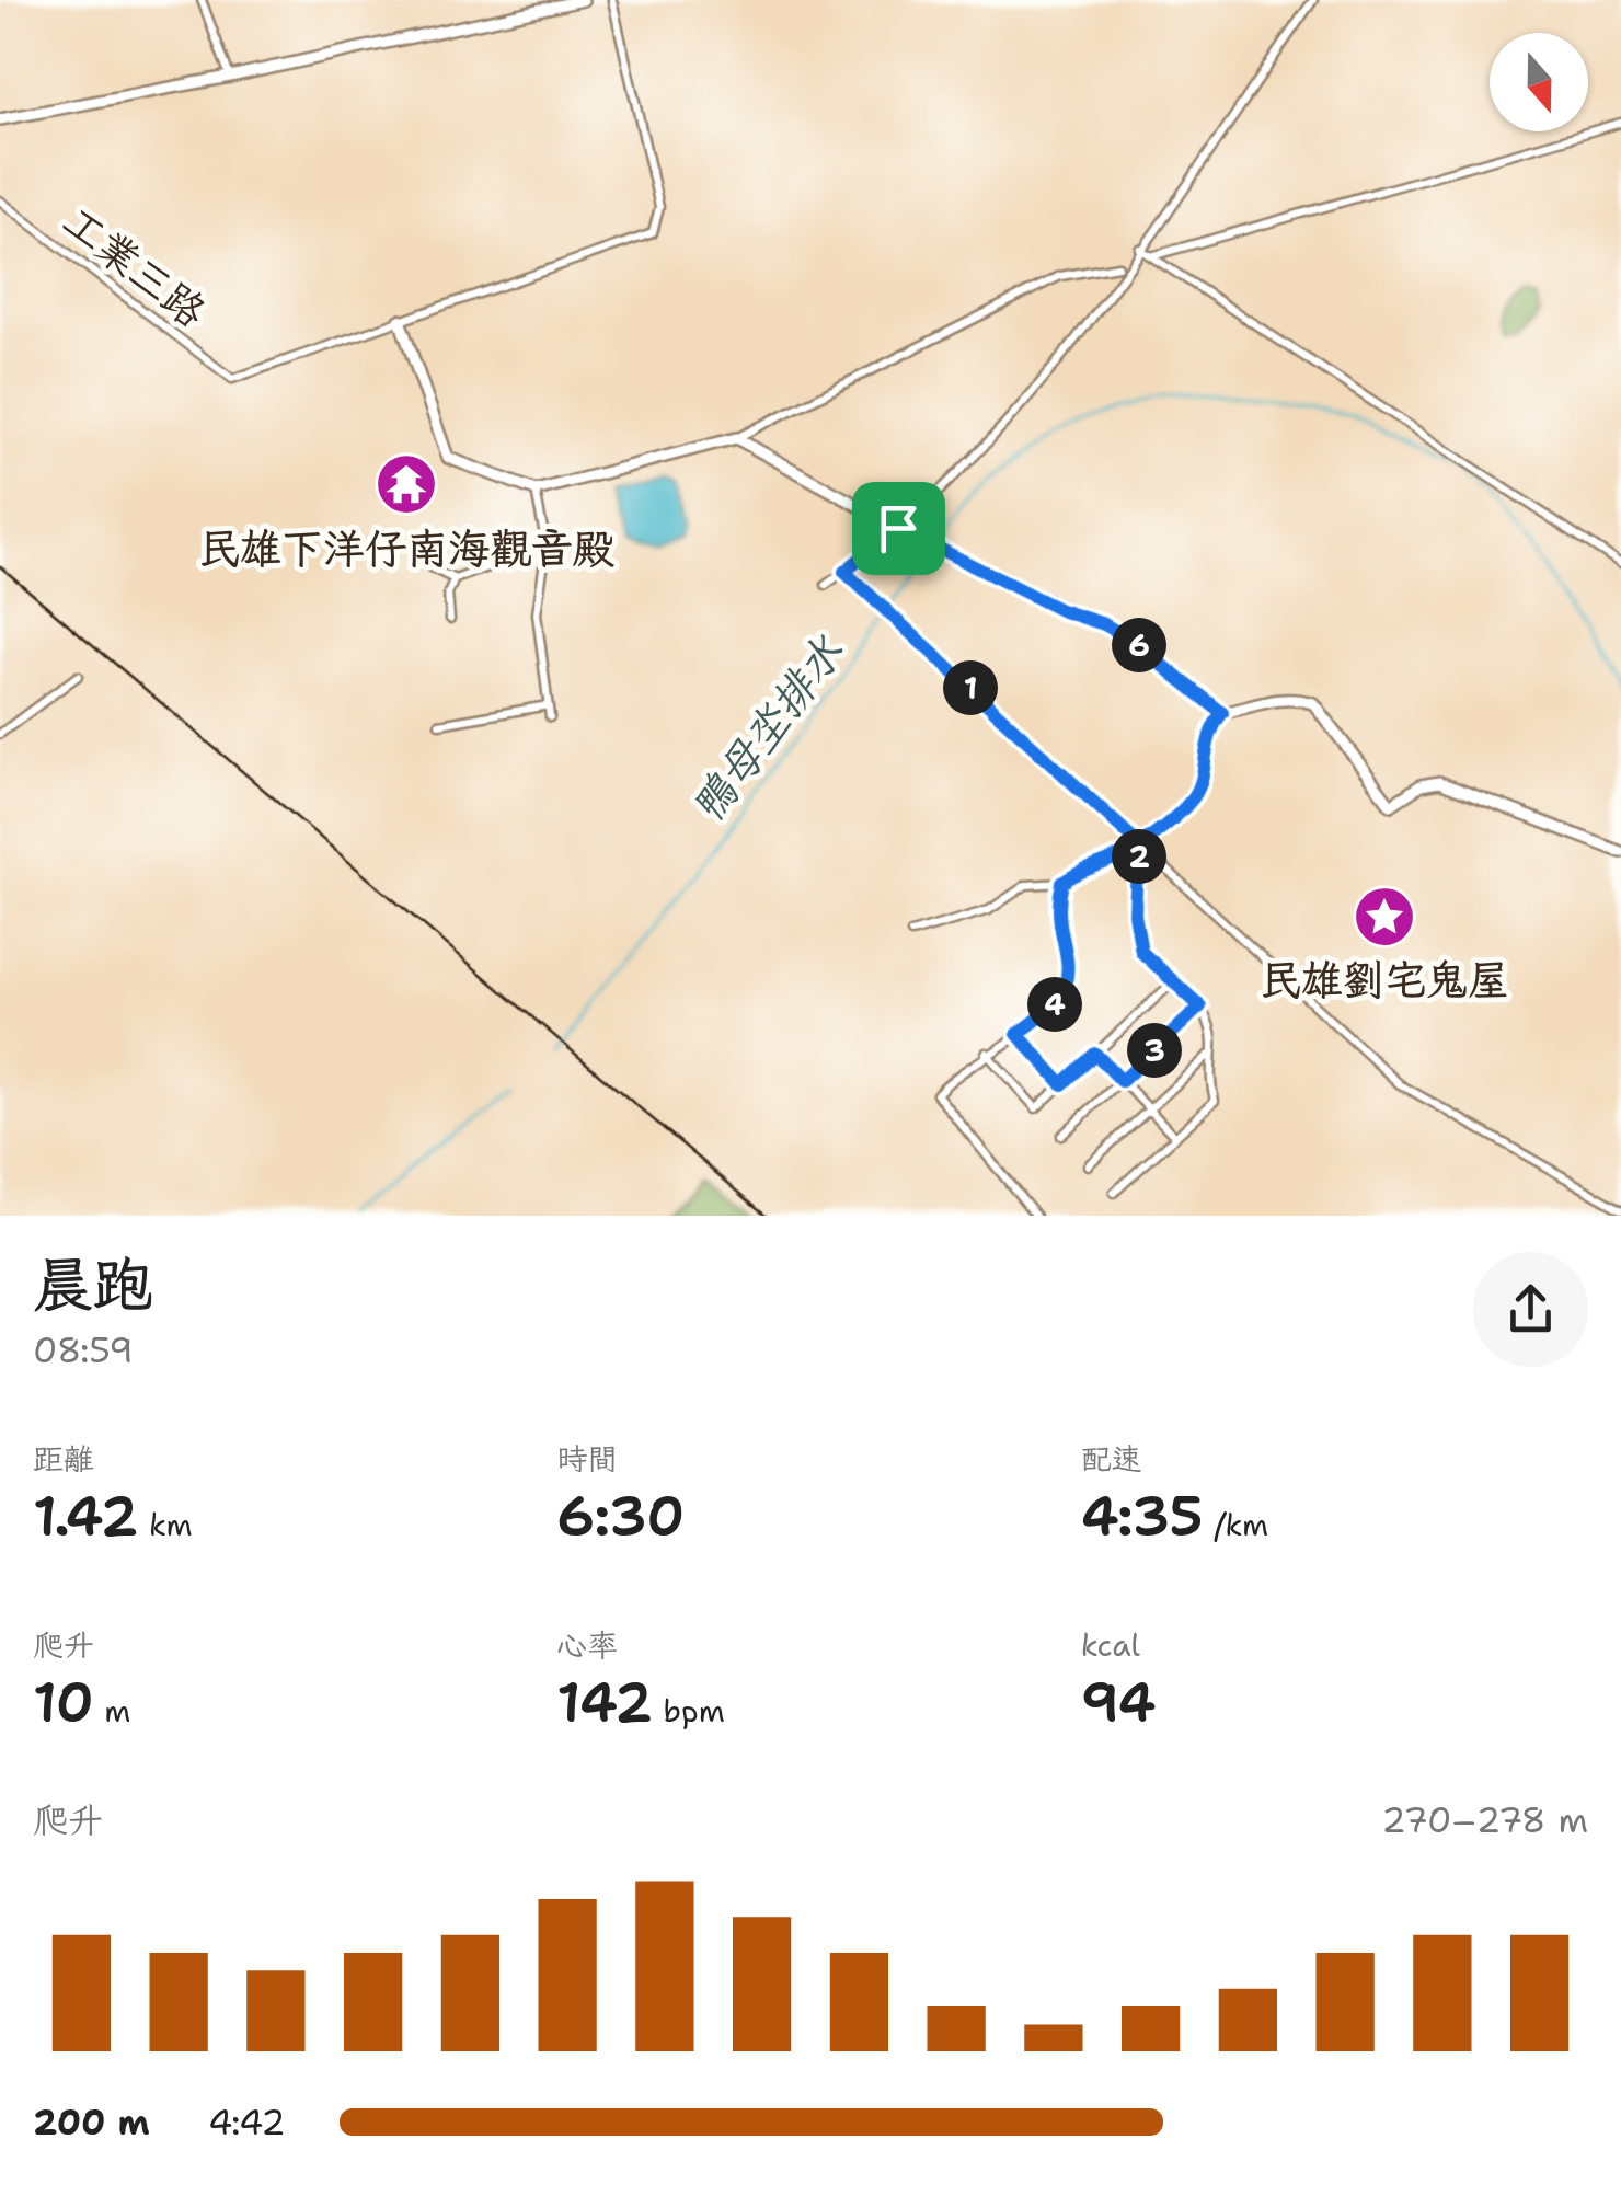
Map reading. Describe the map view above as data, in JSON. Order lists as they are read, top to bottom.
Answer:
{
  "streets": {
    "street": ["工業三路"]
  },
  "water": ["鴨母坔排水"],
  "places": {
    "temple": ["民雄下洋仔南海觀音殿"],
    "place": ["民雄劉宅鬼屋"]
  },
  "north": "bottom",
  "page": {
    "pins": [
      "6",
      "1",
      "2",
      "4",
      "3"
    ],
    "heading": ["晨跑", "08:59"],
    "stats": [
      ["距離", "1.42 km"],
      ["時間", "6:30"],
      ["配速", "4:35 /km"],
      ["爬升", "10 m"],
      ["心率", "142 bpm"],
      ["kcal", "94"]
    ],
    "chart": ["爬升", "270–278 m"],
    "list": [
      {
        "name": "200 m",
        "note": "4:42"
      }
    ]
  }
}
